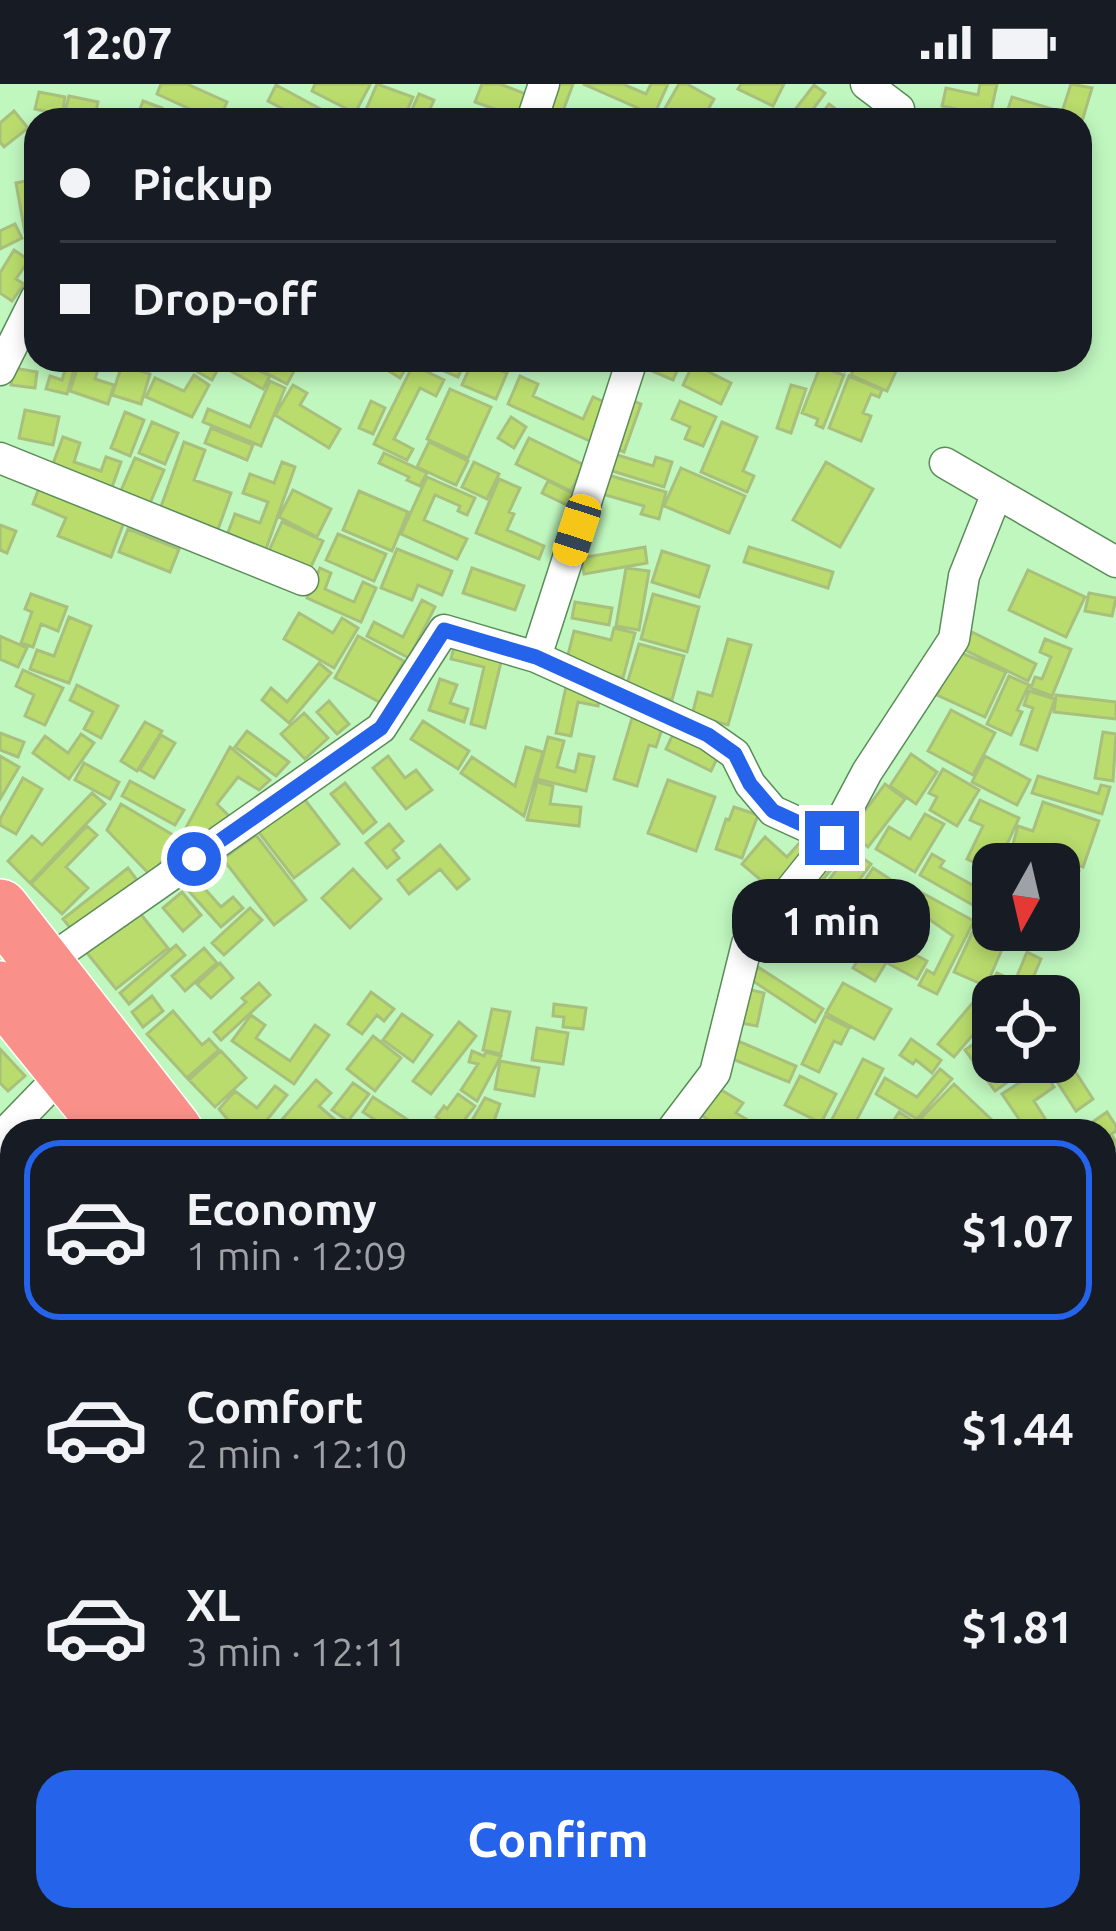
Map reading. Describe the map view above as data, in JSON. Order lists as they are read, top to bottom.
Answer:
{
  "north": "bottom",
  "page": {
    "status": "12:07",
    "banner": ["Pickup", "Drop-off"],
    "bubble": "1 min",
    "list": [
      {
        "name": "Economy",
        "note": "1 min · 12:09",
        "value": "$1.07"
      },
      {
        "name": "Comfort",
        "note": "2 min · 12:10",
        "value": "$1.44"
      },
      {
        "name": "XL",
        "note": "3 min · 12:11",
        "value": "$1.81"
      }
    ],
    "buttons": "Confirm"
  }
}
